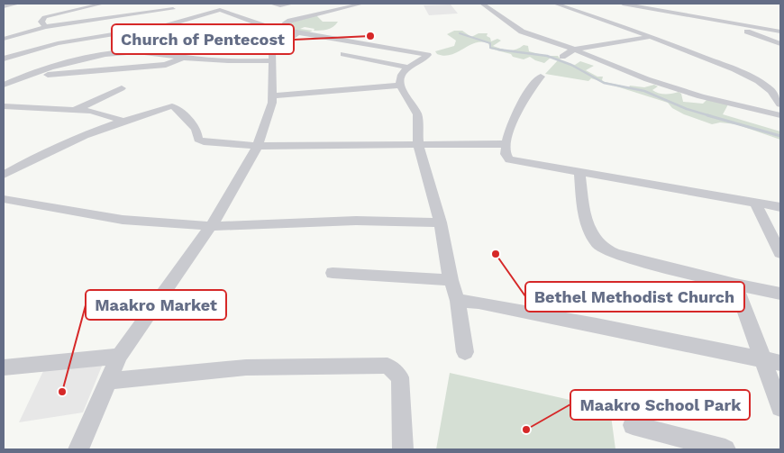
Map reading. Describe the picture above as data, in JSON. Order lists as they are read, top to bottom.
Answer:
{
  "places": [
    "Church of Pentecost",
    "Bethel Methodist Church",
    "Maakro Market",
    "Maakro School Park"
  ]
}
